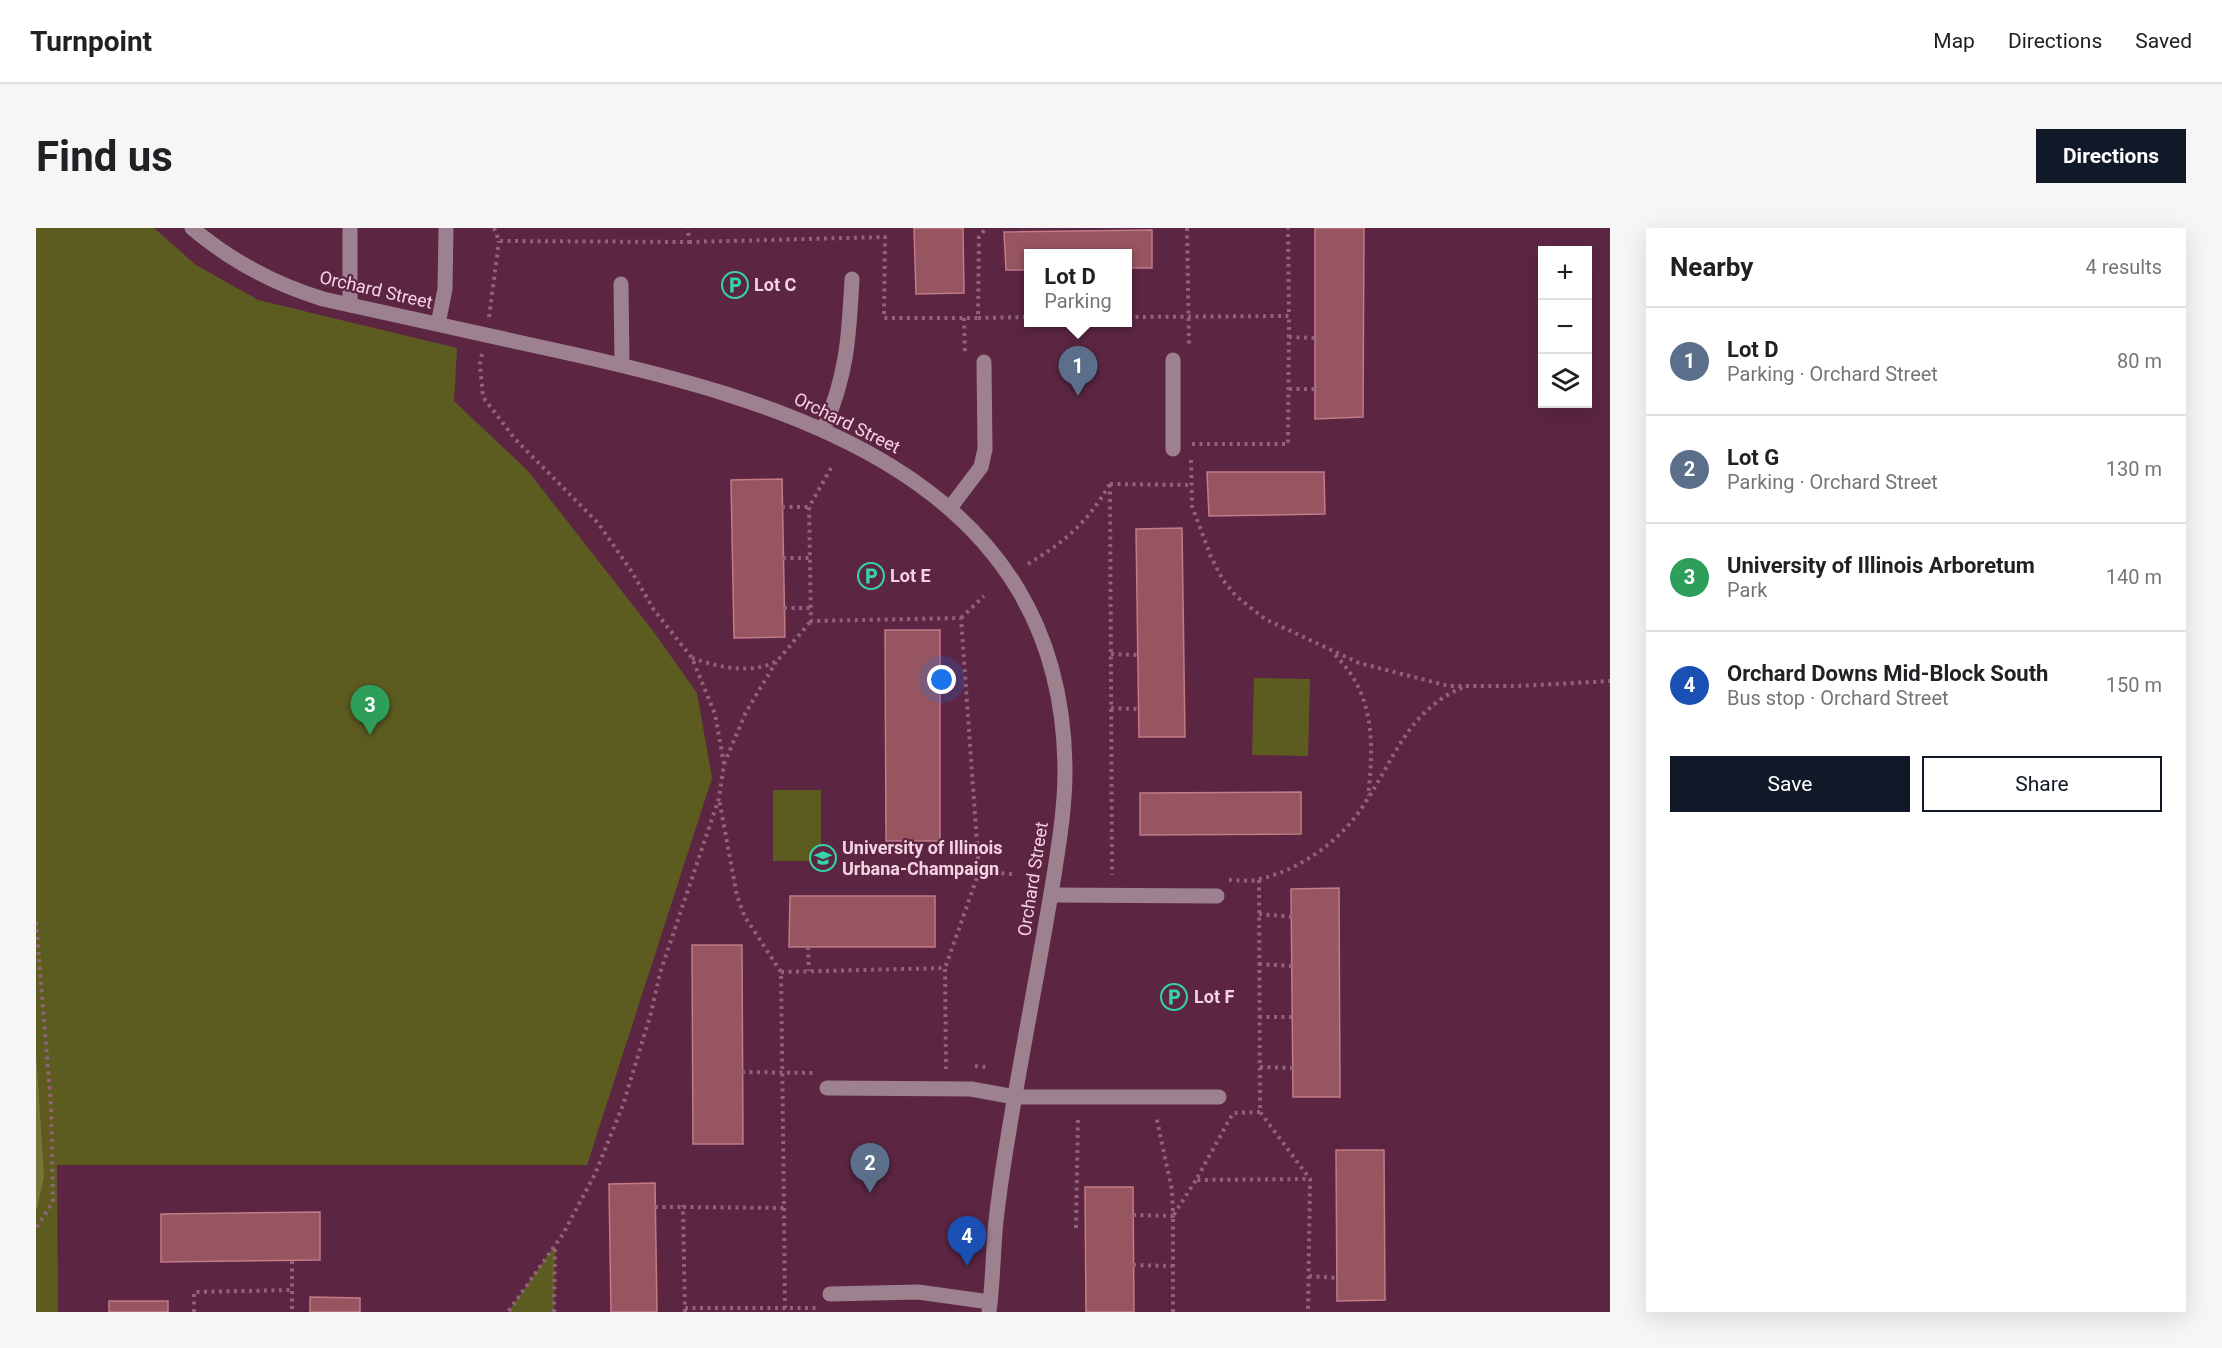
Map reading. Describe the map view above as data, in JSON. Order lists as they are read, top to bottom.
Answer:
{
  "streets": {
    "street": ["Orchard Street"]
  },
  "places": {
    "parking": ["Lot C", "Lot E", "Lot F"],
    "school or university": ["University of Illinois Urbana-Champaign"]
  },
  "page": {
    "header": "Turnpoint",
    "nav": ["Map", "Directions", "Saved"],
    "buttons": [
      "Directions",
      ["Save", "Share"]
    ],
    "title": "Find us",
    "heading": ["Nearby", "4 results"],
    "map_buttons": ["+", "−"],
    "popup": ["Lot D", "Parking"],
    "list": [
      {
        "mark": "1",
        "name": "Lot D",
        "note": "Parking · Orchard Street",
        "value": "80 m"
      },
      {
        "mark": "2",
        "name": "Lot G",
        "note": "Parking · Orchard Street",
        "value": "130 m"
      },
      {
        "mark": "3",
        "name": "University of Illinois Arboretum",
        "note": "Park",
        "value": "140 m"
      },
      {
        "mark": "4",
        "name": "Orchard Downs Mid-Block South",
        "note": "Bus stop · Orchard Street",
        "value": "150 m"
      }
    ],
    "pins": [
      "1",
      "3",
      "2",
      "4"
    ]
  }
}
